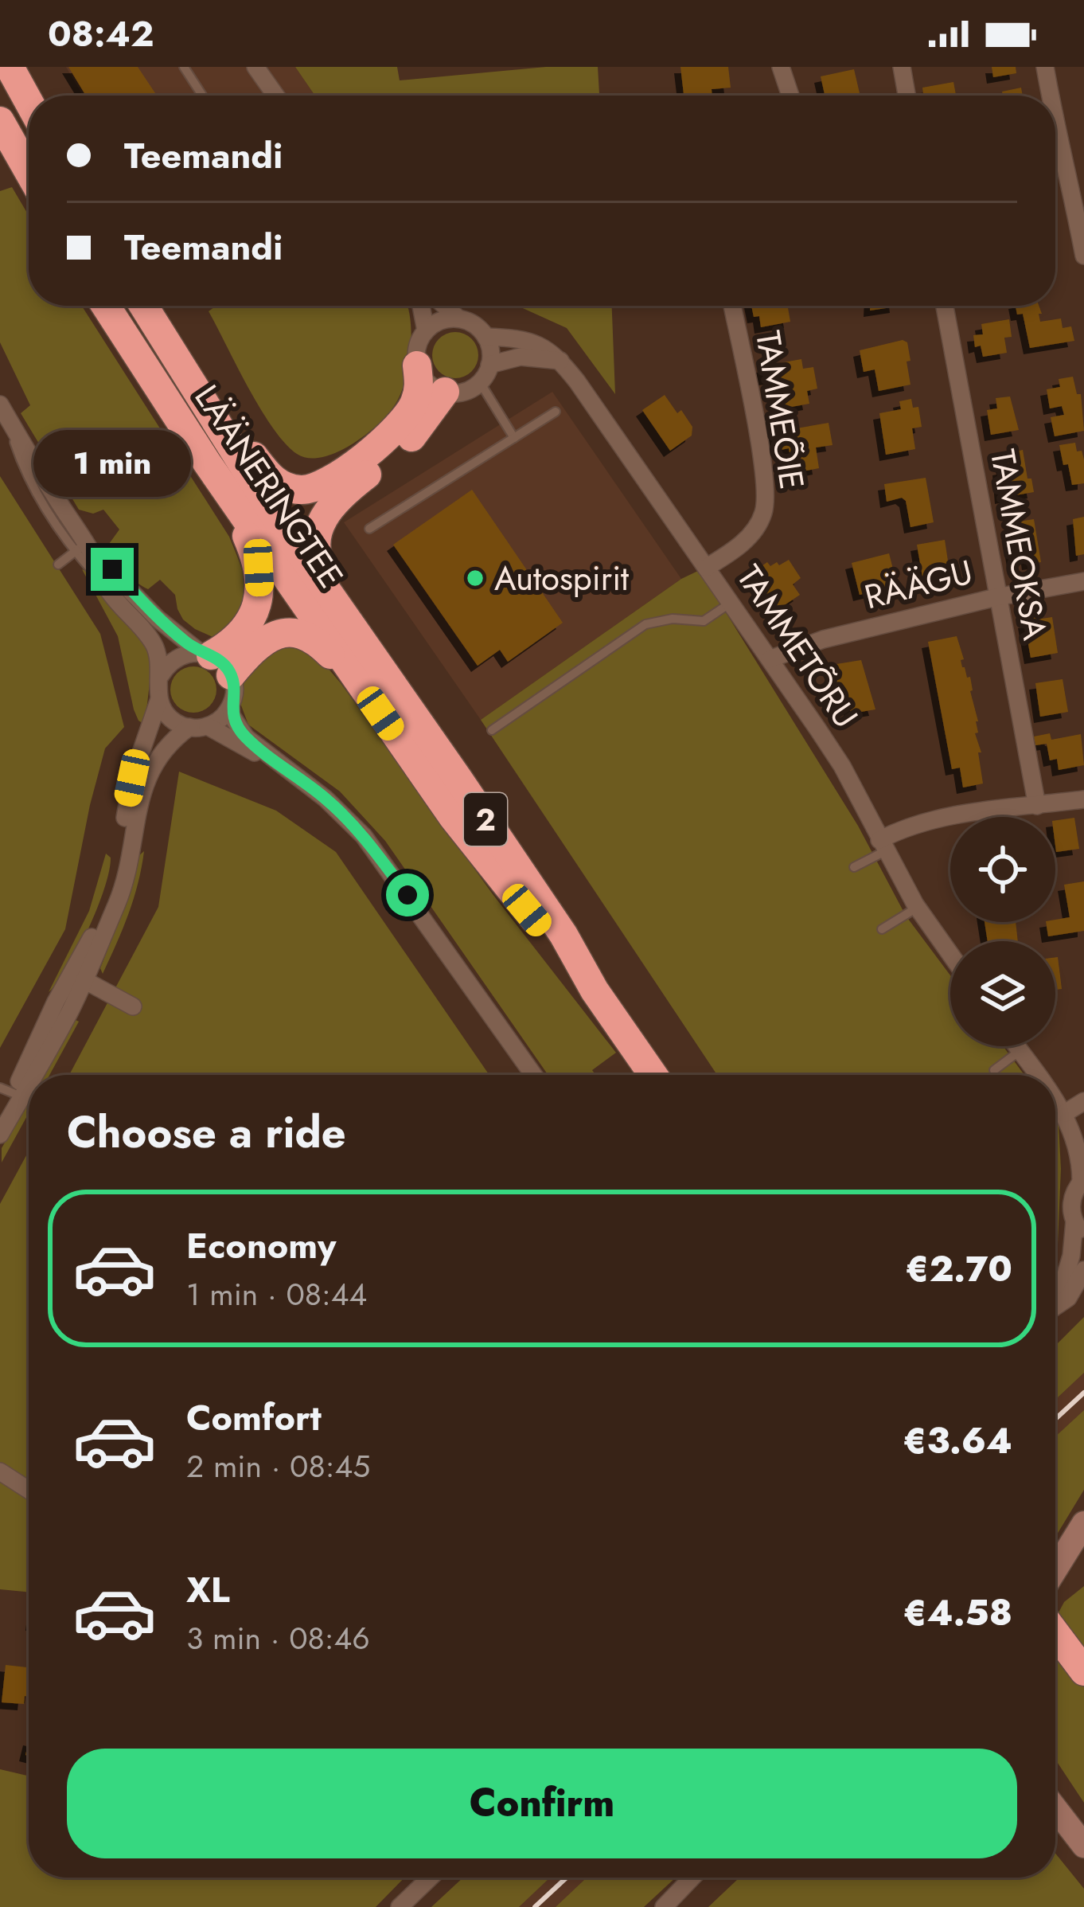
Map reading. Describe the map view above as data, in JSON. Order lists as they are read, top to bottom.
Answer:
{
  "streets": {
    "highway": ["LÄÄNERINGTEE", "2"],
    "street": [
      "TAMMEÕIE",
      "TAMMEOKSA",
      "RÄÄGU",
      "TAMMETÕRU"
    ]
  },
  "crossings": [
    ["TAMMEÕIE", "TAMMETÕRU"],
    ["TAMMEOKSA", "RÄÄGU"],
    ["RÄÄGU", "TAMMETÕRU"]
  ],
  "places": ["Autospirit"],
  "page": {
    "status": "08:42",
    "banner": ["Teemandi", "Teemandi"],
    "bubble": "1 min",
    "heading": "Choose a ride",
    "list": [
      {
        "name": "Economy",
        "note": "1 min · 08:44",
        "value": "€2.70"
      },
      {
        "name": "Comfort",
        "note": "2 min · 08:45",
        "value": "€3.64"
      },
      {
        "name": "XL",
        "note": "3 min · 08:46",
        "value": "€4.58"
      }
    ],
    "buttons": "Confirm"
  }
}
